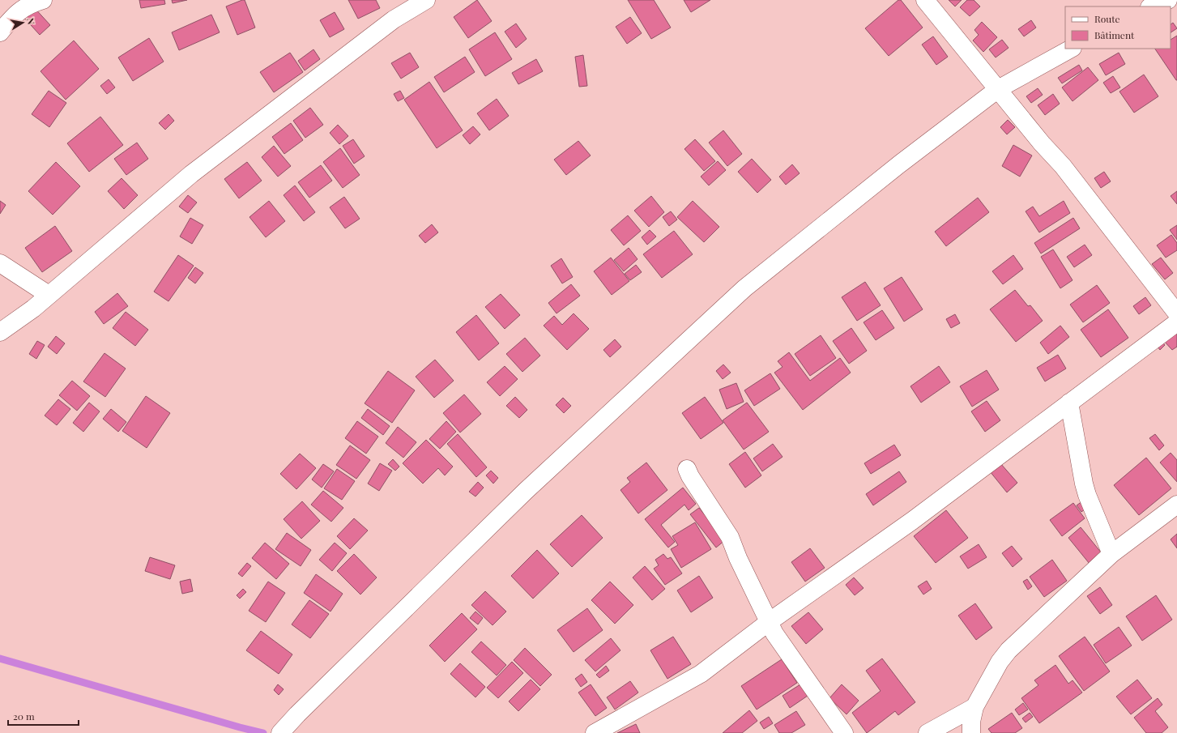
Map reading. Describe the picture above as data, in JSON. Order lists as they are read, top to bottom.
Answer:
{
  "legend": ["Route", "Bâtiment"],
  "scale_bar": "20 m",
  "north": "right"
}
